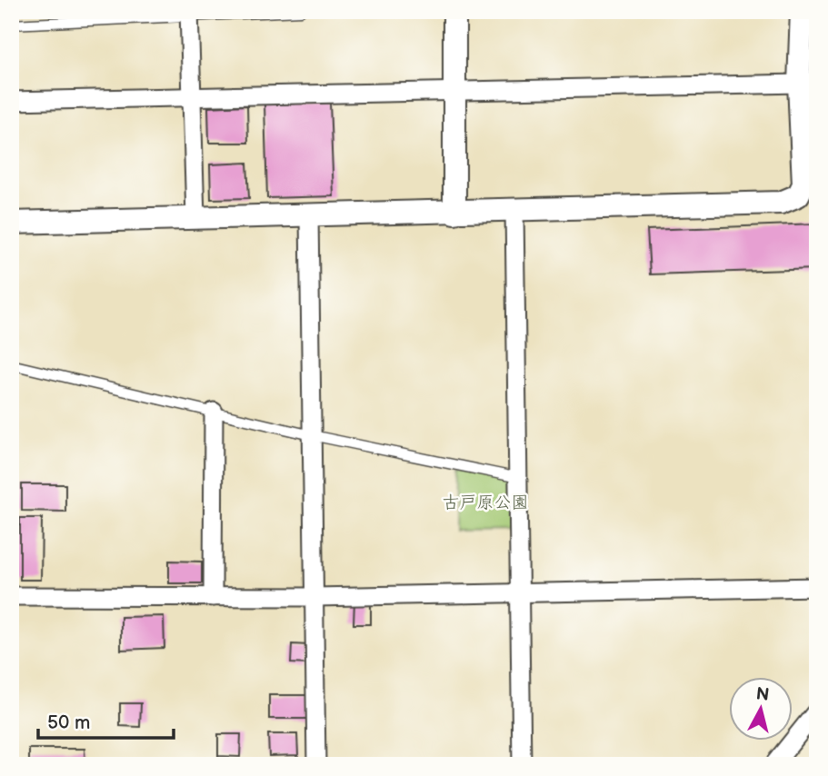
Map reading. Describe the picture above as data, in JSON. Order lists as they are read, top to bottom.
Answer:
{
  "parks": ["古戸原公園"],
  "scale_bar": "50 m",
  "north": "top"
}
